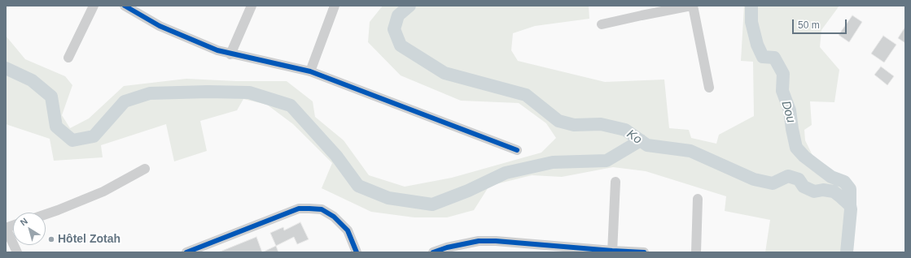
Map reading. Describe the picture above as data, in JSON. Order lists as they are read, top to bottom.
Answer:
{
  "water": ["Dou", "Ko"],
  "places": ["Hôtel Zotah"],
  "scale_bar": "50 m",
  "north": "top left"
}
